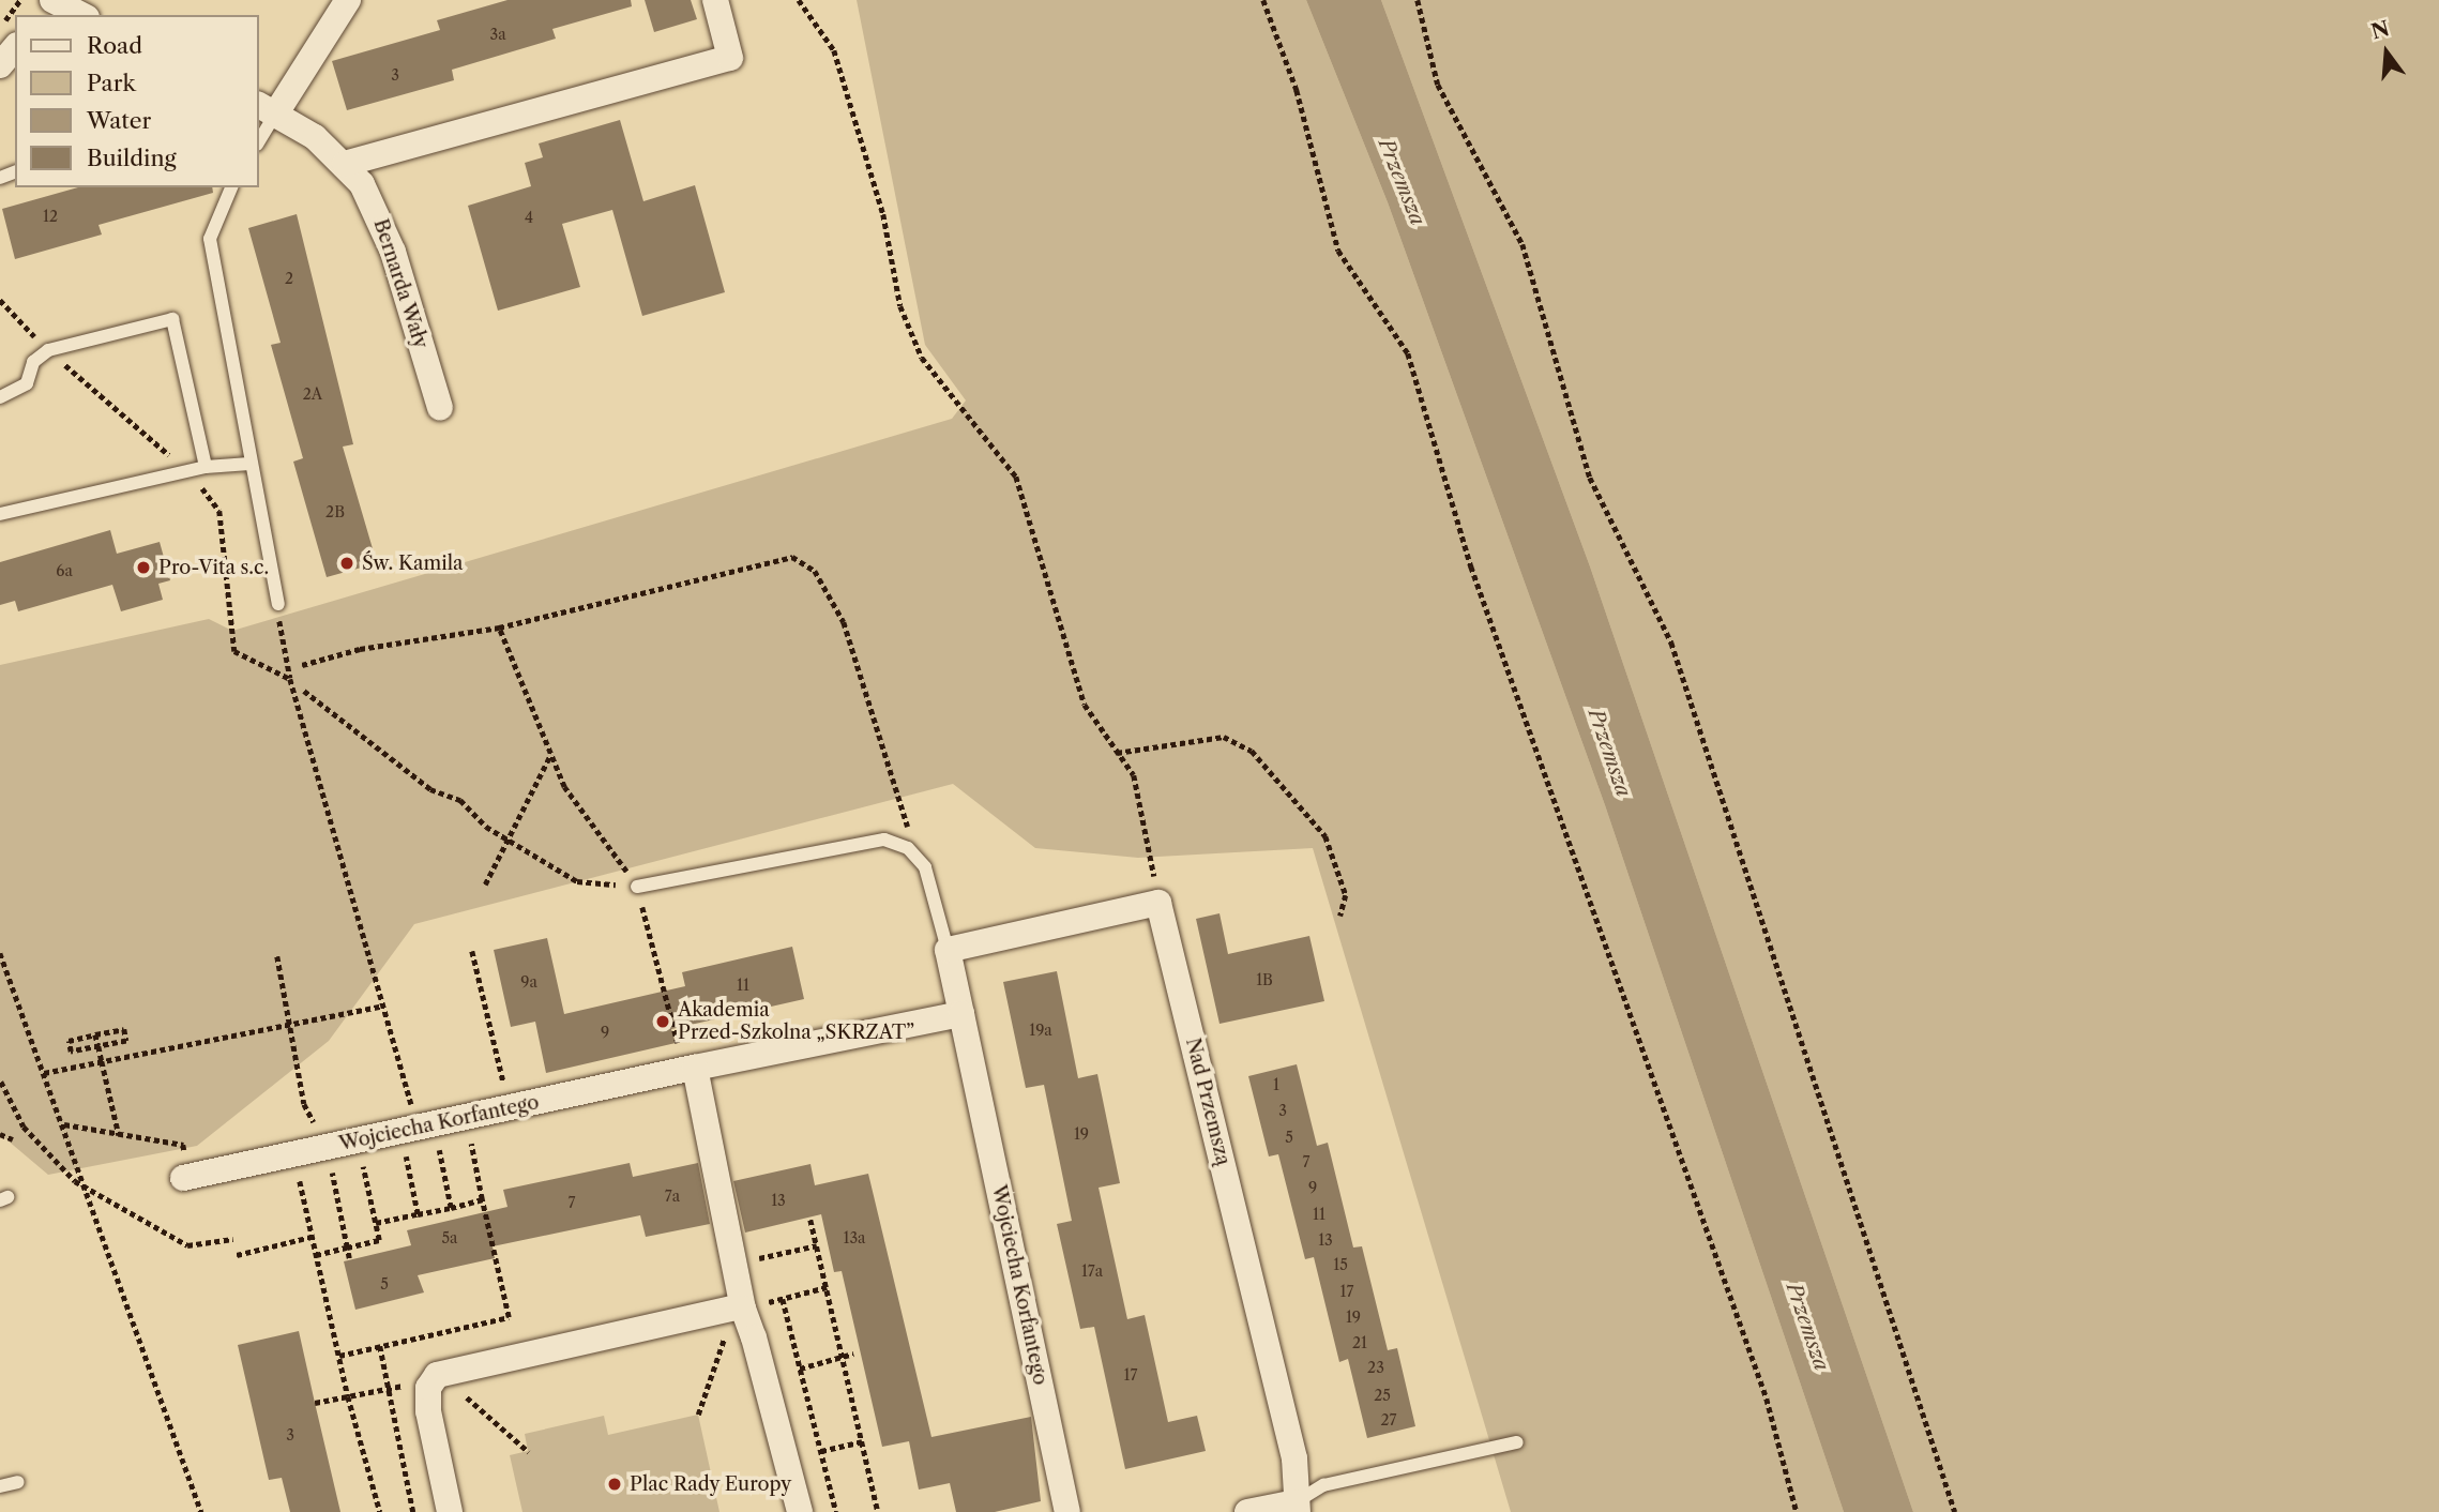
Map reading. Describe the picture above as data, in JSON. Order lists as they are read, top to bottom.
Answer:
{
  "streets": {
    "street": ["Bernarda Wały", "Nad Przemszą", "Wojciecha Korfantego"]
  },
  "water": ["Przemsza"],
  "places": [
    "Św. Kamila",
    "Pro-Vita s.c.",
    "Akademia Przed-Szkolna „SKRZAT”",
    "Plac Rady Europy"
  ],
  "house_numbers": [
    "3a",
    "3",
    "12",
    "4",
    "2",
    "2A",
    "2B",
    "6a",
    "1B",
    "9a",
    "11",
    "19a",
    "9",
    "1",
    "3",
    "19",
    "5",
    "7",
    "9",
    "7a",
    "13",
    "7",
    "11",
    "5a",
    "13a",
    "13",
    "15",
    "17a",
    "5",
    "17",
    "19",
    "21",
    "23",
    "17",
    "25",
    "27",
    "3"
  ],
  "legend": [
    "Road",
    "Park",
    "Water",
    "Building"
  ],
  "north": "top"
}
